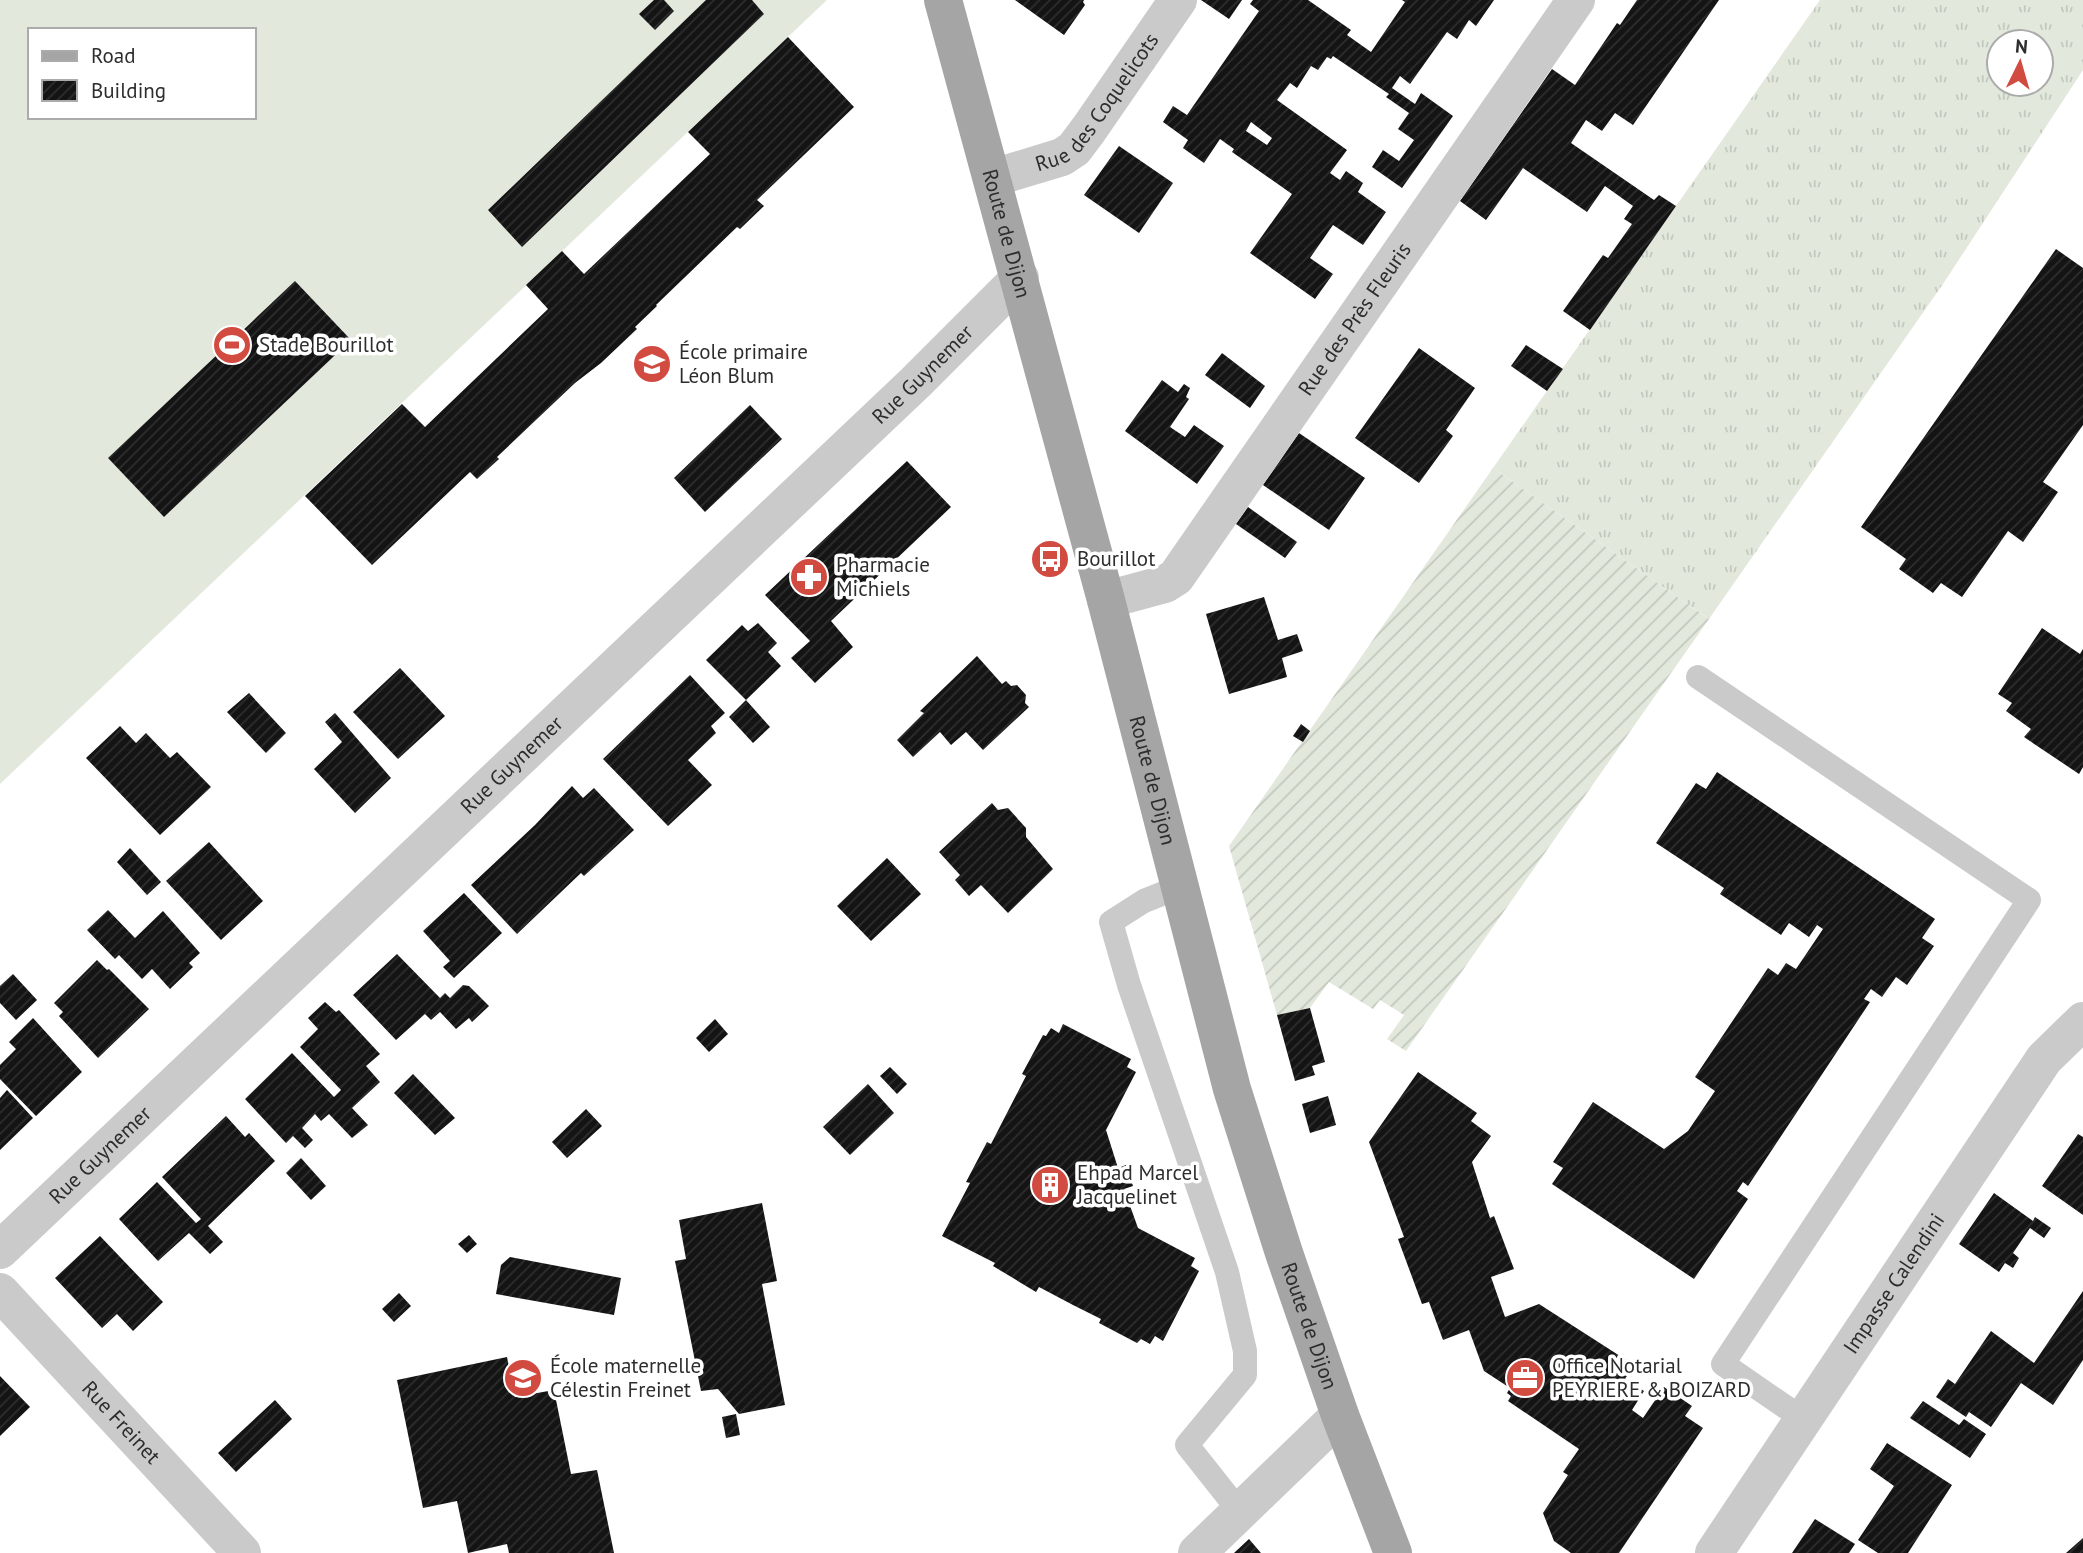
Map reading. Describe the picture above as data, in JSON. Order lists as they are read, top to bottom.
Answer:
{
  "streets": {
    "main road": ["Route de Dijon"],
    "street": [
      "Rue des Coquelicots",
      "Rue des Près Fleuris",
      "Rue Guynemer",
      "Impasse Calendini",
      "Rue Freinet"
    ]
  },
  "crossings": [
    ["Rue des Coquelicots", "Route de Dijon"],
    ["Route de Dijon", "Rue des Près Fleuris"],
    ["Route de Dijon", "Rue Guynemer"]
  ],
  "places": {
    "sports": ["Stade Bourillot"],
    "school or university": ["École primaire Léon Blum", "École maternelle Célestin Freinet"],
    "bus stop": ["Bourillot"],
    "pharmacy": ["Pharmacie Michiels"],
    "building": ["Ehpad Marcel Jacquelinet"],
    "office": ["Office Notarial PEYRIERE & BOIZARD"]
  },
  "legend": ["Road", "Building"],
  "north": "top"
}
